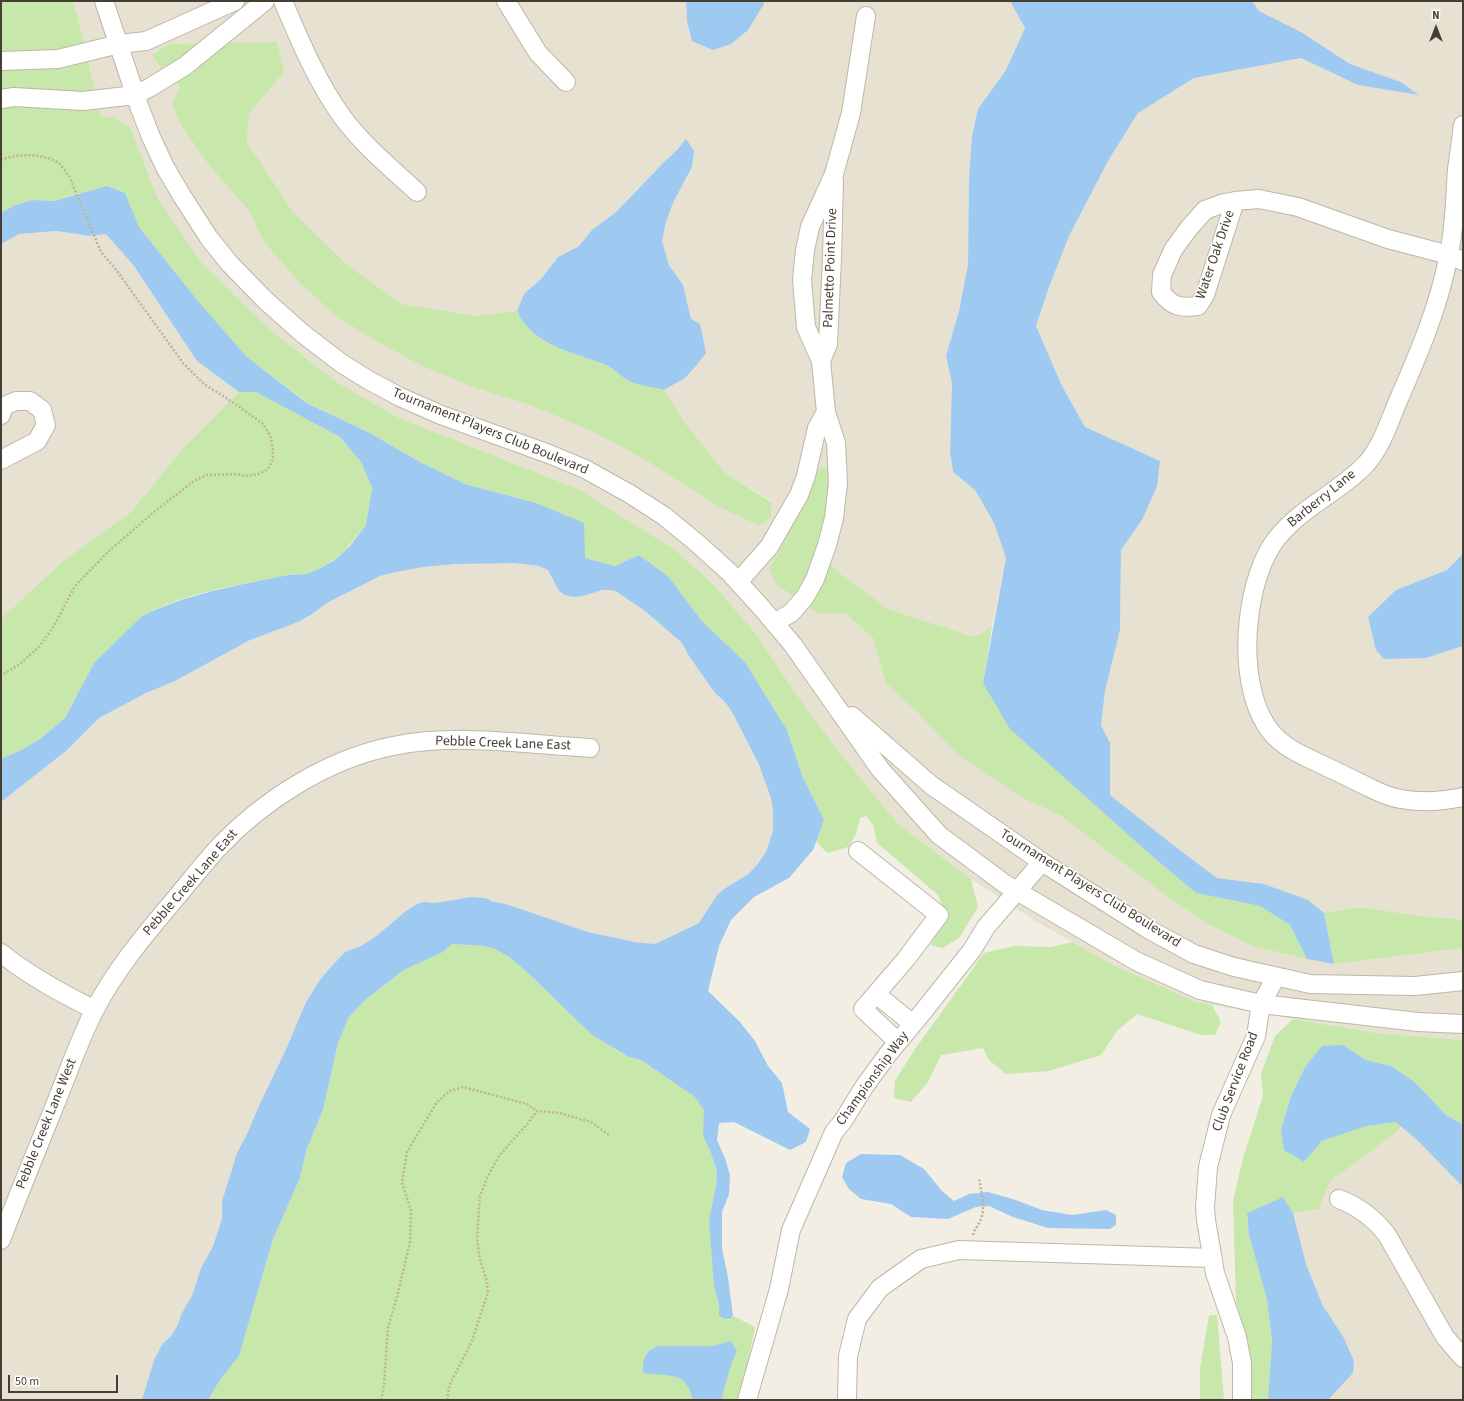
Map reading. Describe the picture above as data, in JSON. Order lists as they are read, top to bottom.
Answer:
{
  "streets": {
    "street": [
      "Water Oak Drive",
      "Palmetto Point Drive",
      "Tournament Players Club Boulevard",
      "Barberry Lane",
      "Pebble Creek Lane East",
      "Championship Way",
      "Club Service Road",
      "Pebble Creek Lane West"
    ]
  },
  "crossings": [
    ["Water Oak Drive", "Barberry Lane"],
    ["Palmetto Point Drive", "Tournament Players Club Boulevard"],
    ["Tournament Players Club Boulevard", "Championship Way"],
    ["Tournament Players Club Boulevard", "Club Service Road"],
    ["Pebble Creek Lane East", "Pebble Creek Lane West"]
  ],
  "scale_bar": "50 m",
  "north": "top"
}
